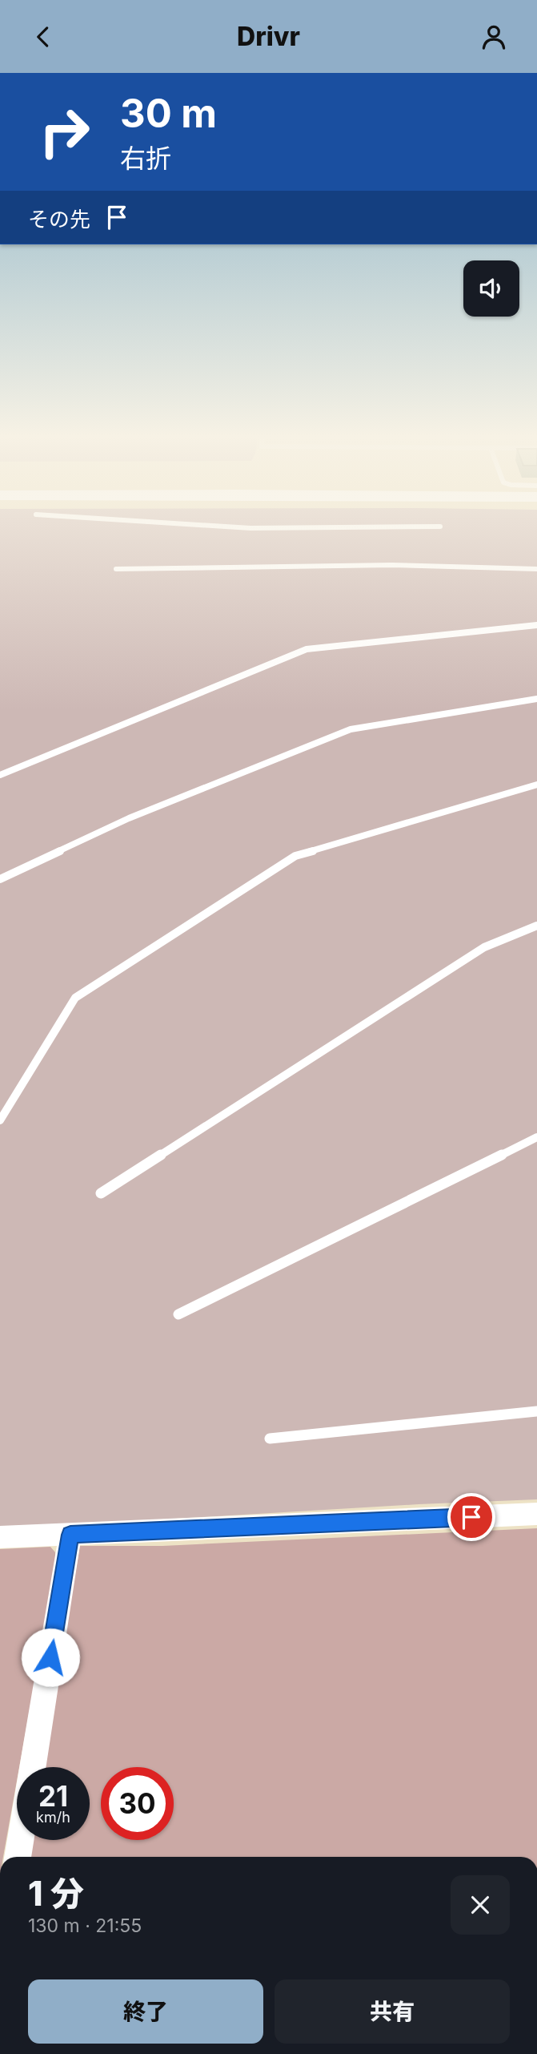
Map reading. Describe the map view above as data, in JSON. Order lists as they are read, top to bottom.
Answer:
{
  "page": {
    "header": "Drivr",
    "turn": ["30 m", "右折"],
    "then": "その先",
    "speed": "21 km/h",
    "limit": "30",
    "heading": ["1 分", "130 m · 21:55"],
    "buttons": ["終了", "共有"]
  }
}
